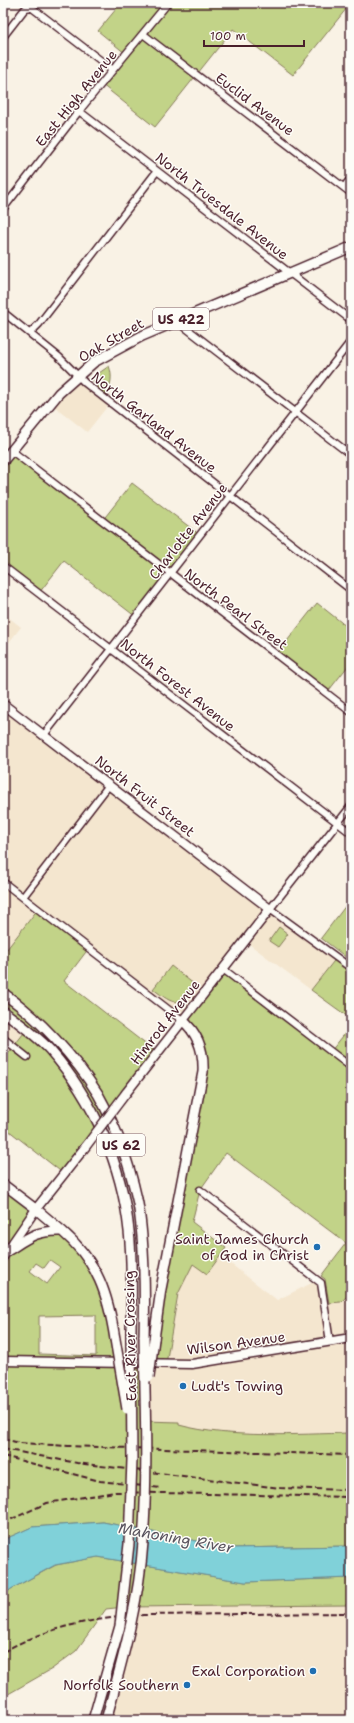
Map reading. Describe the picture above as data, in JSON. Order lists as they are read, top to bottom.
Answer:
{
  "streets": {
    "highway": [
      "US 422",
      "Oak Street",
      "US 62",
      "East River Crossing"
    ],
    "main road": ["North Fruit Street", "Himrod Avenue", "Wilson Avenue"],
    "street": [
      "East High Avenue",
      "Euclid Avenue",
      "North Truesdale Avenue",
      "North Garland Avenue",
      "Charlotte Avenue",
      "North Pearl Street",
      "North Forest Avenue"
    ]
  },
  "crossings": [
    ["East High Avenue", "Euclid Avenue"],
    ["East High Avenue", "North Truesdale Avenue"],
    ["North Truesdale Avenue", "Oak Street"],
    ["Oak Street", "North Garland Avenue"],
    ["Oak Street", "North Pearl Street"],
    ["North Garland Avenue", "Charlotte Avenue"],
    ["Charlotte Avenue", "North Pearl Street"],
    ["Charlotte Avenue", "North Forest Avenue"],
    ["Charlotte Avenue", "North Fruit Street"],
    ["North Forest Avenue", "Himrod Avenue"],
    ["North Fruit Street", "Himrod Avenue"]
  ],
  "water": ["Mahoning River"],
  "places": [
    "Saint James Church of God in Christ",
    "Ludt's Towing",
    "Exal Corporation",
    "Norfolk Southern"
  ],
  "scale_bar": "100 m"
}
